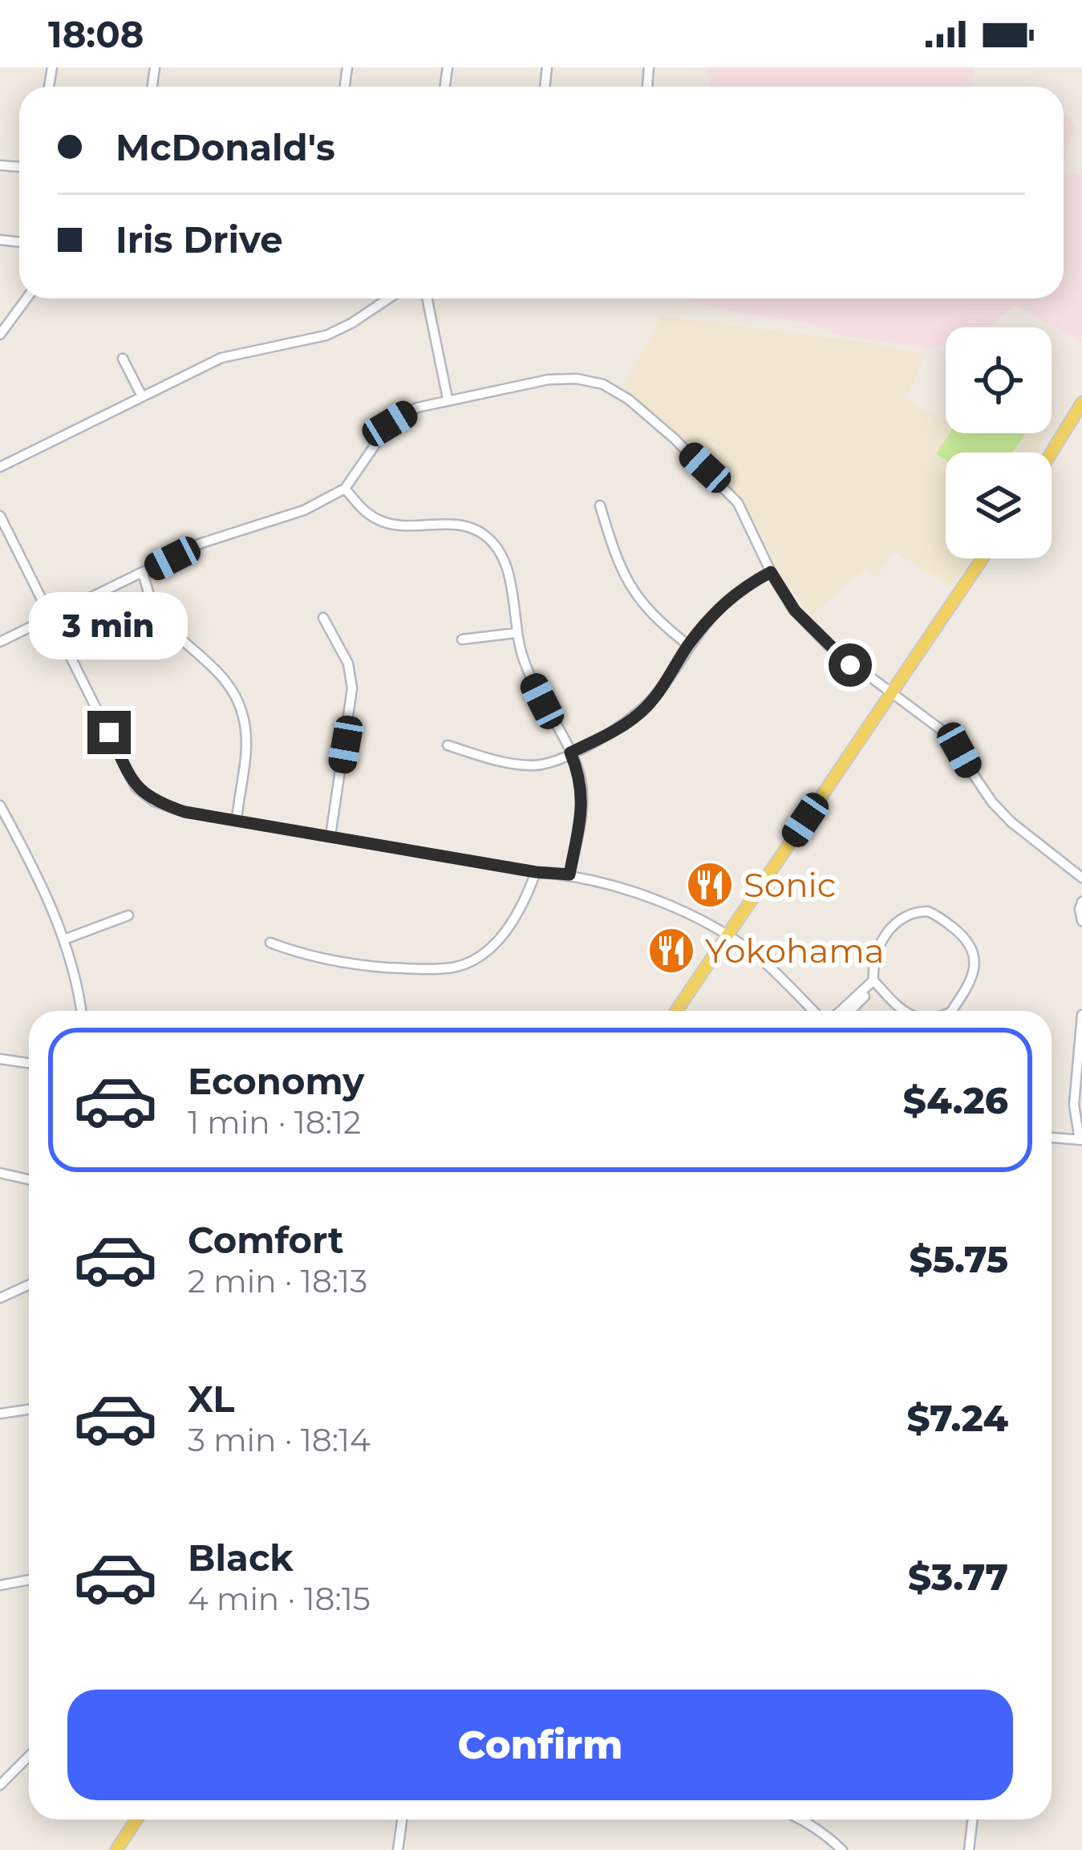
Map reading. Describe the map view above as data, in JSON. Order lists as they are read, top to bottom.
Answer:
{
  "places": {
    "restaurant": ["Sonic", "Yokohama"]
  },
  "page": {
    "status": "18:08",
    "banner": ["McDonald's", "Iris Drive"],
    "bubble": "3 min",
    "list": [
      {
        "name": "Economy",
        "note": "1 min · 18:12",
        "value": "$4.26"
      },
      {
        "name": "Comfort",
        "note": "2 min · 18:13",
        "value": "$5.75"
      },
      {
        "name": "XL",
        "note": "3 min · 18:14",
        "value": "$7.24"
      },
      {
        "name": "Black",
        "note": "4 min · 18:15",
        "value": "$3.77"
      }
    ],
    "buttons": "Confirm"
  }
}
